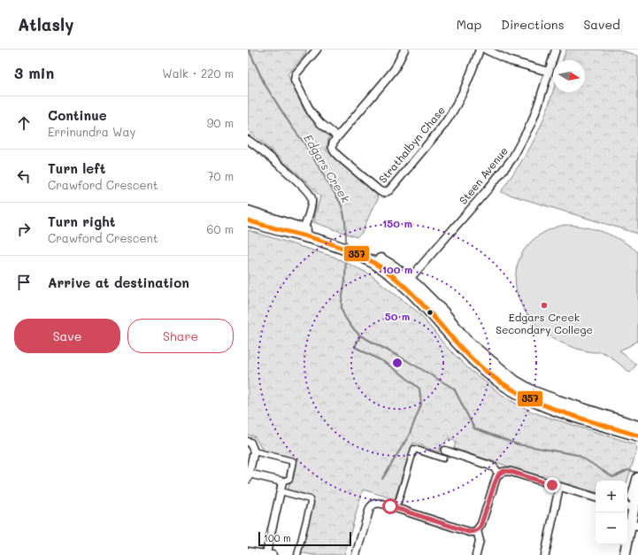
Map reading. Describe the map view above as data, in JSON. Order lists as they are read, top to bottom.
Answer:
{
  "streets": {
    "street": ["Strathalbyn Chase", "Steen Avenue"]
  },
  "water": ["Edgars Creek"],
  "places": ["Edgars Creek Secondary College"],
  "lines": ["transit line 357"],
  "scale_bar": "100 m",
  "north": "right",
  "page": {
    "header": "Atlasly",
    "nav": ["Map", "Directions", "Saved"],
    "heading": ["3 min", "Walk · 220 m"],
    "list": [
      ["Continue", "Errinundra Way", "90 m"],
      ["Turn left", "Crawford Crescent", "70 m"],
      ["Turn right", "Crawford Crescent", "60 m"],
      "Arrive at destination"
    ],
    "buttons": ["Save", "Share"],
    "map_buttons": ["+", "−"],
    "scale": "100 m"
  },
  "rings": ["150 m", "100 m", "50 m"]
}
